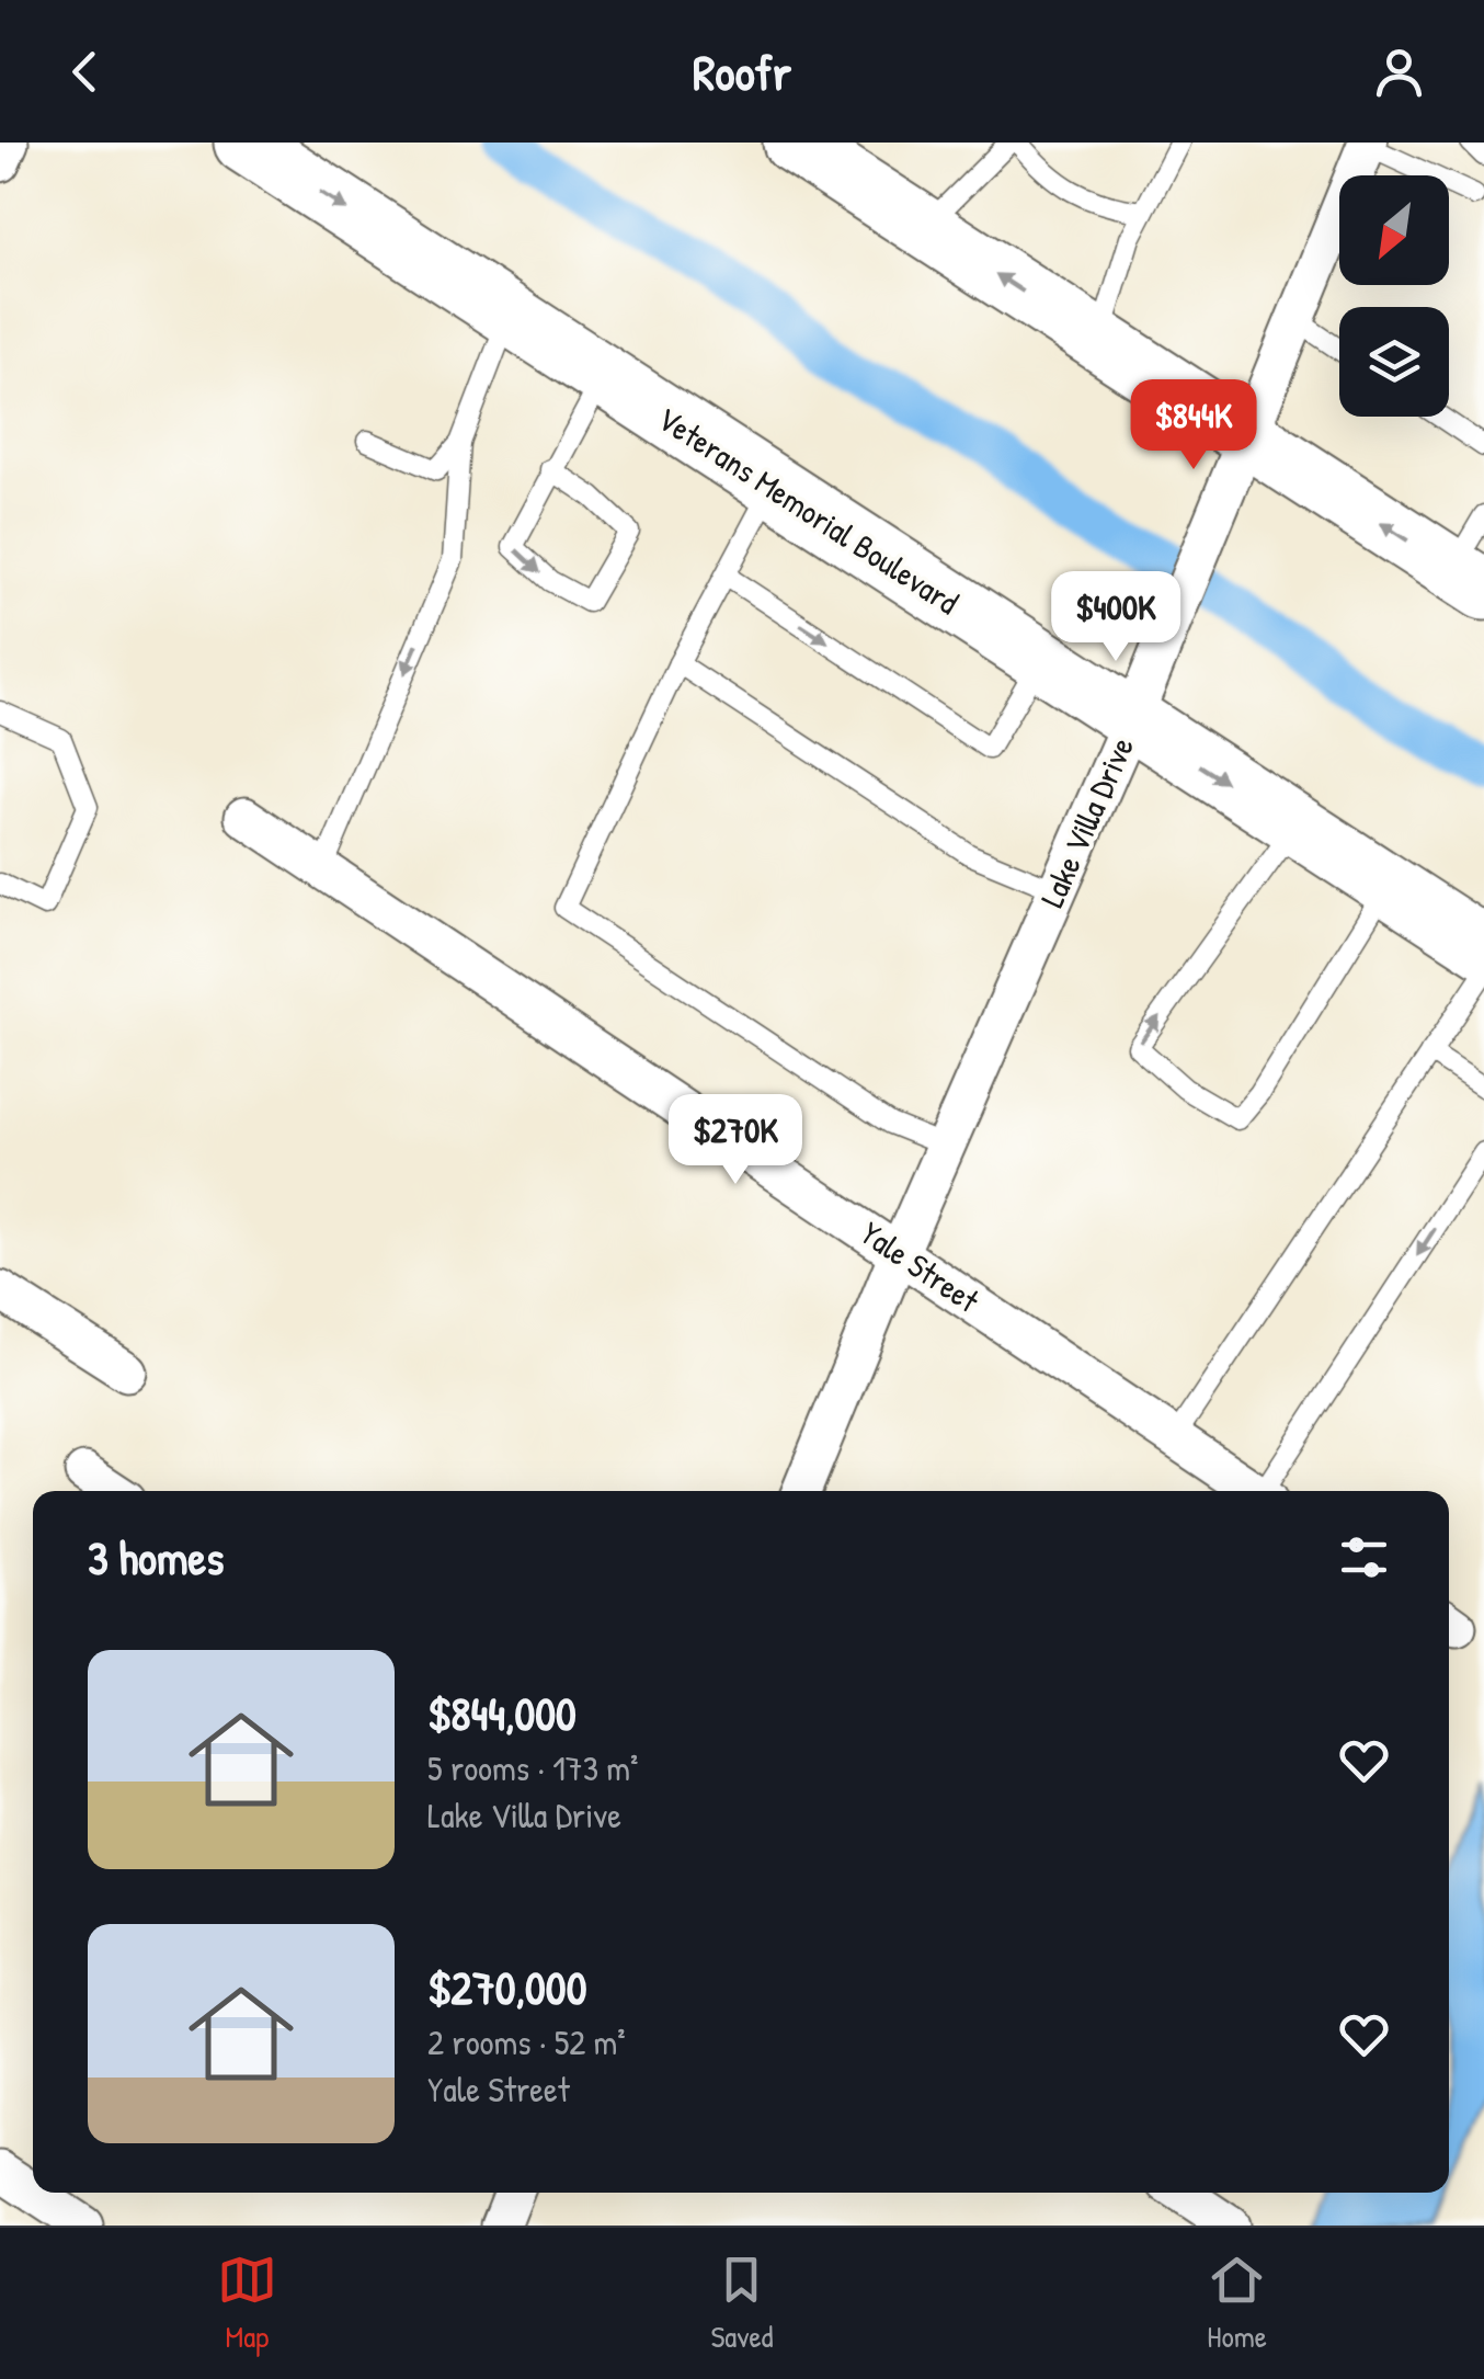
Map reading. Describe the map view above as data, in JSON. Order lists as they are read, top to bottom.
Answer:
{
  "streets": {
    "main road": ["Veterans Memorial Boulevard"],
    "street": ["Lake Villa Drive", "Yale Street"]
  },
  "crossings": [
    ["Veterans Memorial Boulevard", "Lake Villa Drive"],
    ["Lake Villa Drive", "Yale Street"]
  ],
  "north": "bottom left",
  "page": {
    "header": "Roofr",
    "price": ["$844K", "$400K", "$270K"],
    "heading": "3 homes",
    "list": [
      {
        "name": "$844,000",
        "note": "5 rooms · 173 m² · Lake Villa Drive"
      },
      {
        "name": "$270,000",
        "note": "2 rooms · 52 m² · Yale Street"
      }
    ],
    "tabs": ["Map", "Saved", "Home"]
  }
}
